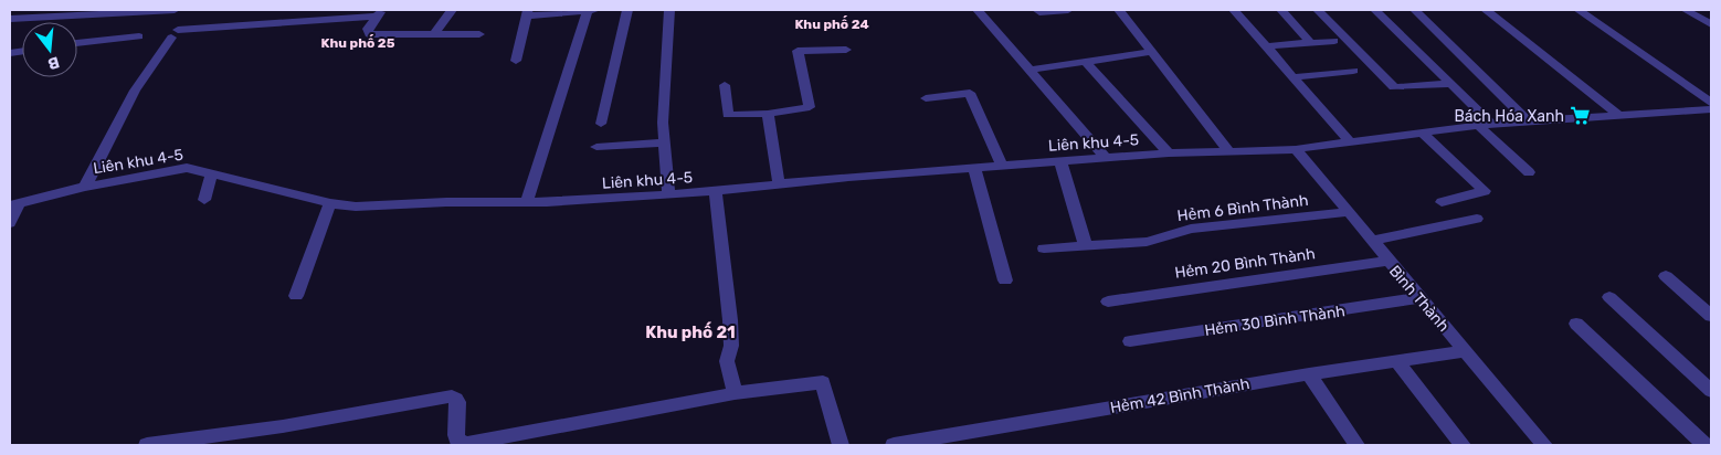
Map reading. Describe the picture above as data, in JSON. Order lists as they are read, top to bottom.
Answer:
{
  "streets": {
    "street": [
      "Liên khu 4-5",
      "Hẻm 6 Bình Thành",
      "Hẻm 20 Bình Thành",
      "Bình Thành",
      "Hẻm 30 Bình Thành",
      "Hẻm 42 Bình Thành"
    ]
  },
  "crossings": [
    ["Liên khu 4-5", "Bình Thành"],
    ["Hẻm 6 Bình Thành", "Bình Thành"],
    ["Hẻm 20 Bình Thành", "Bình Thành"],
    ["Bình Thành", "Hẻm 30 Bình Thành"],
    ["Bình Thành", "Hẻm 42 Bình Thành"]
  ],
  "districts": ["Khu phố 24", "Khu phố 25", "Khu phố 21"],
  "places": {
    "supermarket": ["Bách Hóa Xanh"]
  },
  "north": "bottom"
}
